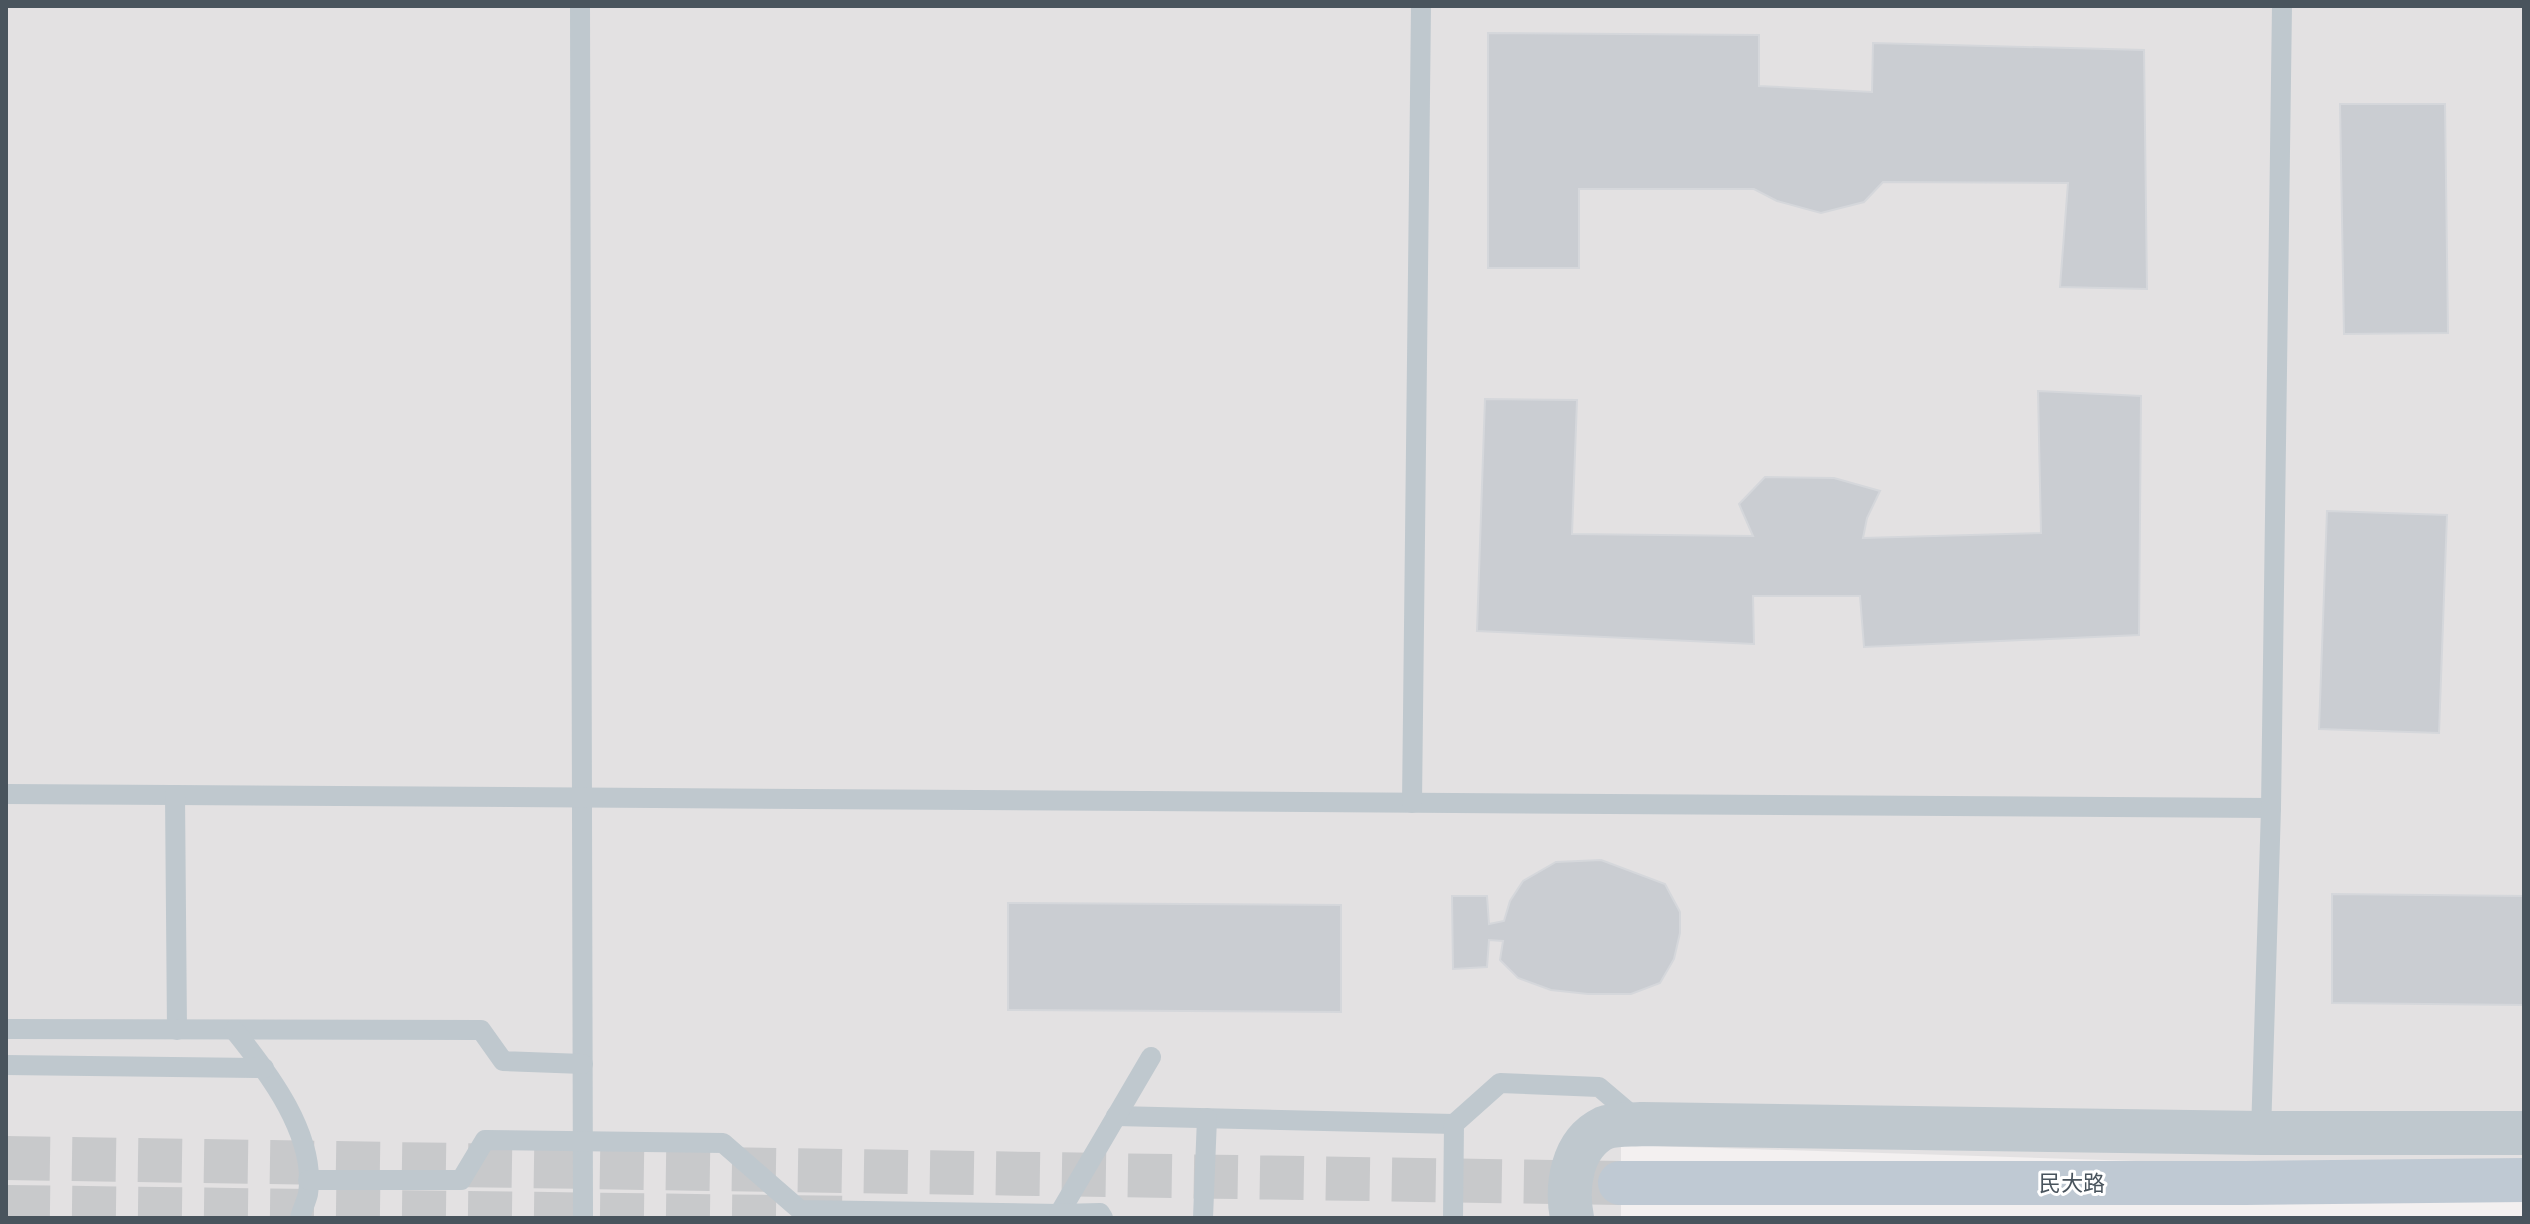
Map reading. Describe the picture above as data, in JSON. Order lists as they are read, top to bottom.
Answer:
{
  "streets": {
    "main road": ["民大路"]
  }
}
